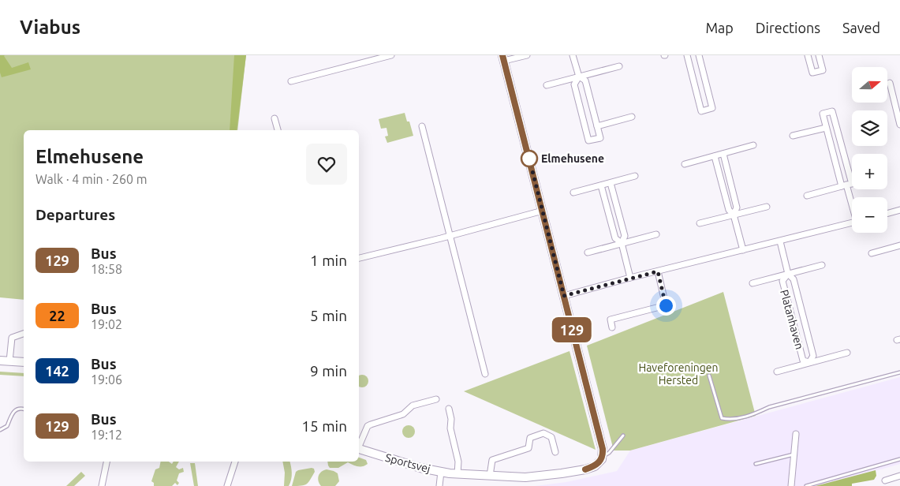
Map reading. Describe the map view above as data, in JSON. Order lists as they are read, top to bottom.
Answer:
{
  "streets": {
    "street": ["Platanhaven", "Sportsvej"]
  },
  "parks": ["Haveforeningen Hersted"],
  "places": ["Elmehusene"],
  "lines": ["bus line 129"],
  "north": "right",
  "page": {
    "header": "Viabus",
    "nav": ["Map", "Directions", "Saved"],
    "on_map": "129",
    "map_buttons": ["+", "−"],
    "heading": [
      ["Elmehusene", "Walk · 4 min · 260 m"],
      "Departures"
    ],
    "list": [
      {
        "mark": "129",
        "name": "Bus",
        "note": "18:58",
        "value": "1 min"
      },
      {
        "mark": "22",
        "name": "Bus",
        "note": "19:02",
        "value": "5 min"
      },
      {
        "mark": "142",
        "name": "Bus",
        "note": "19:06",
        "value": "9 min"
      },
      {
        "mark": "129",
        "name": "Bus",
        "note": "19:12",
        "value": "15 min"
      }
    ]
  }
}
